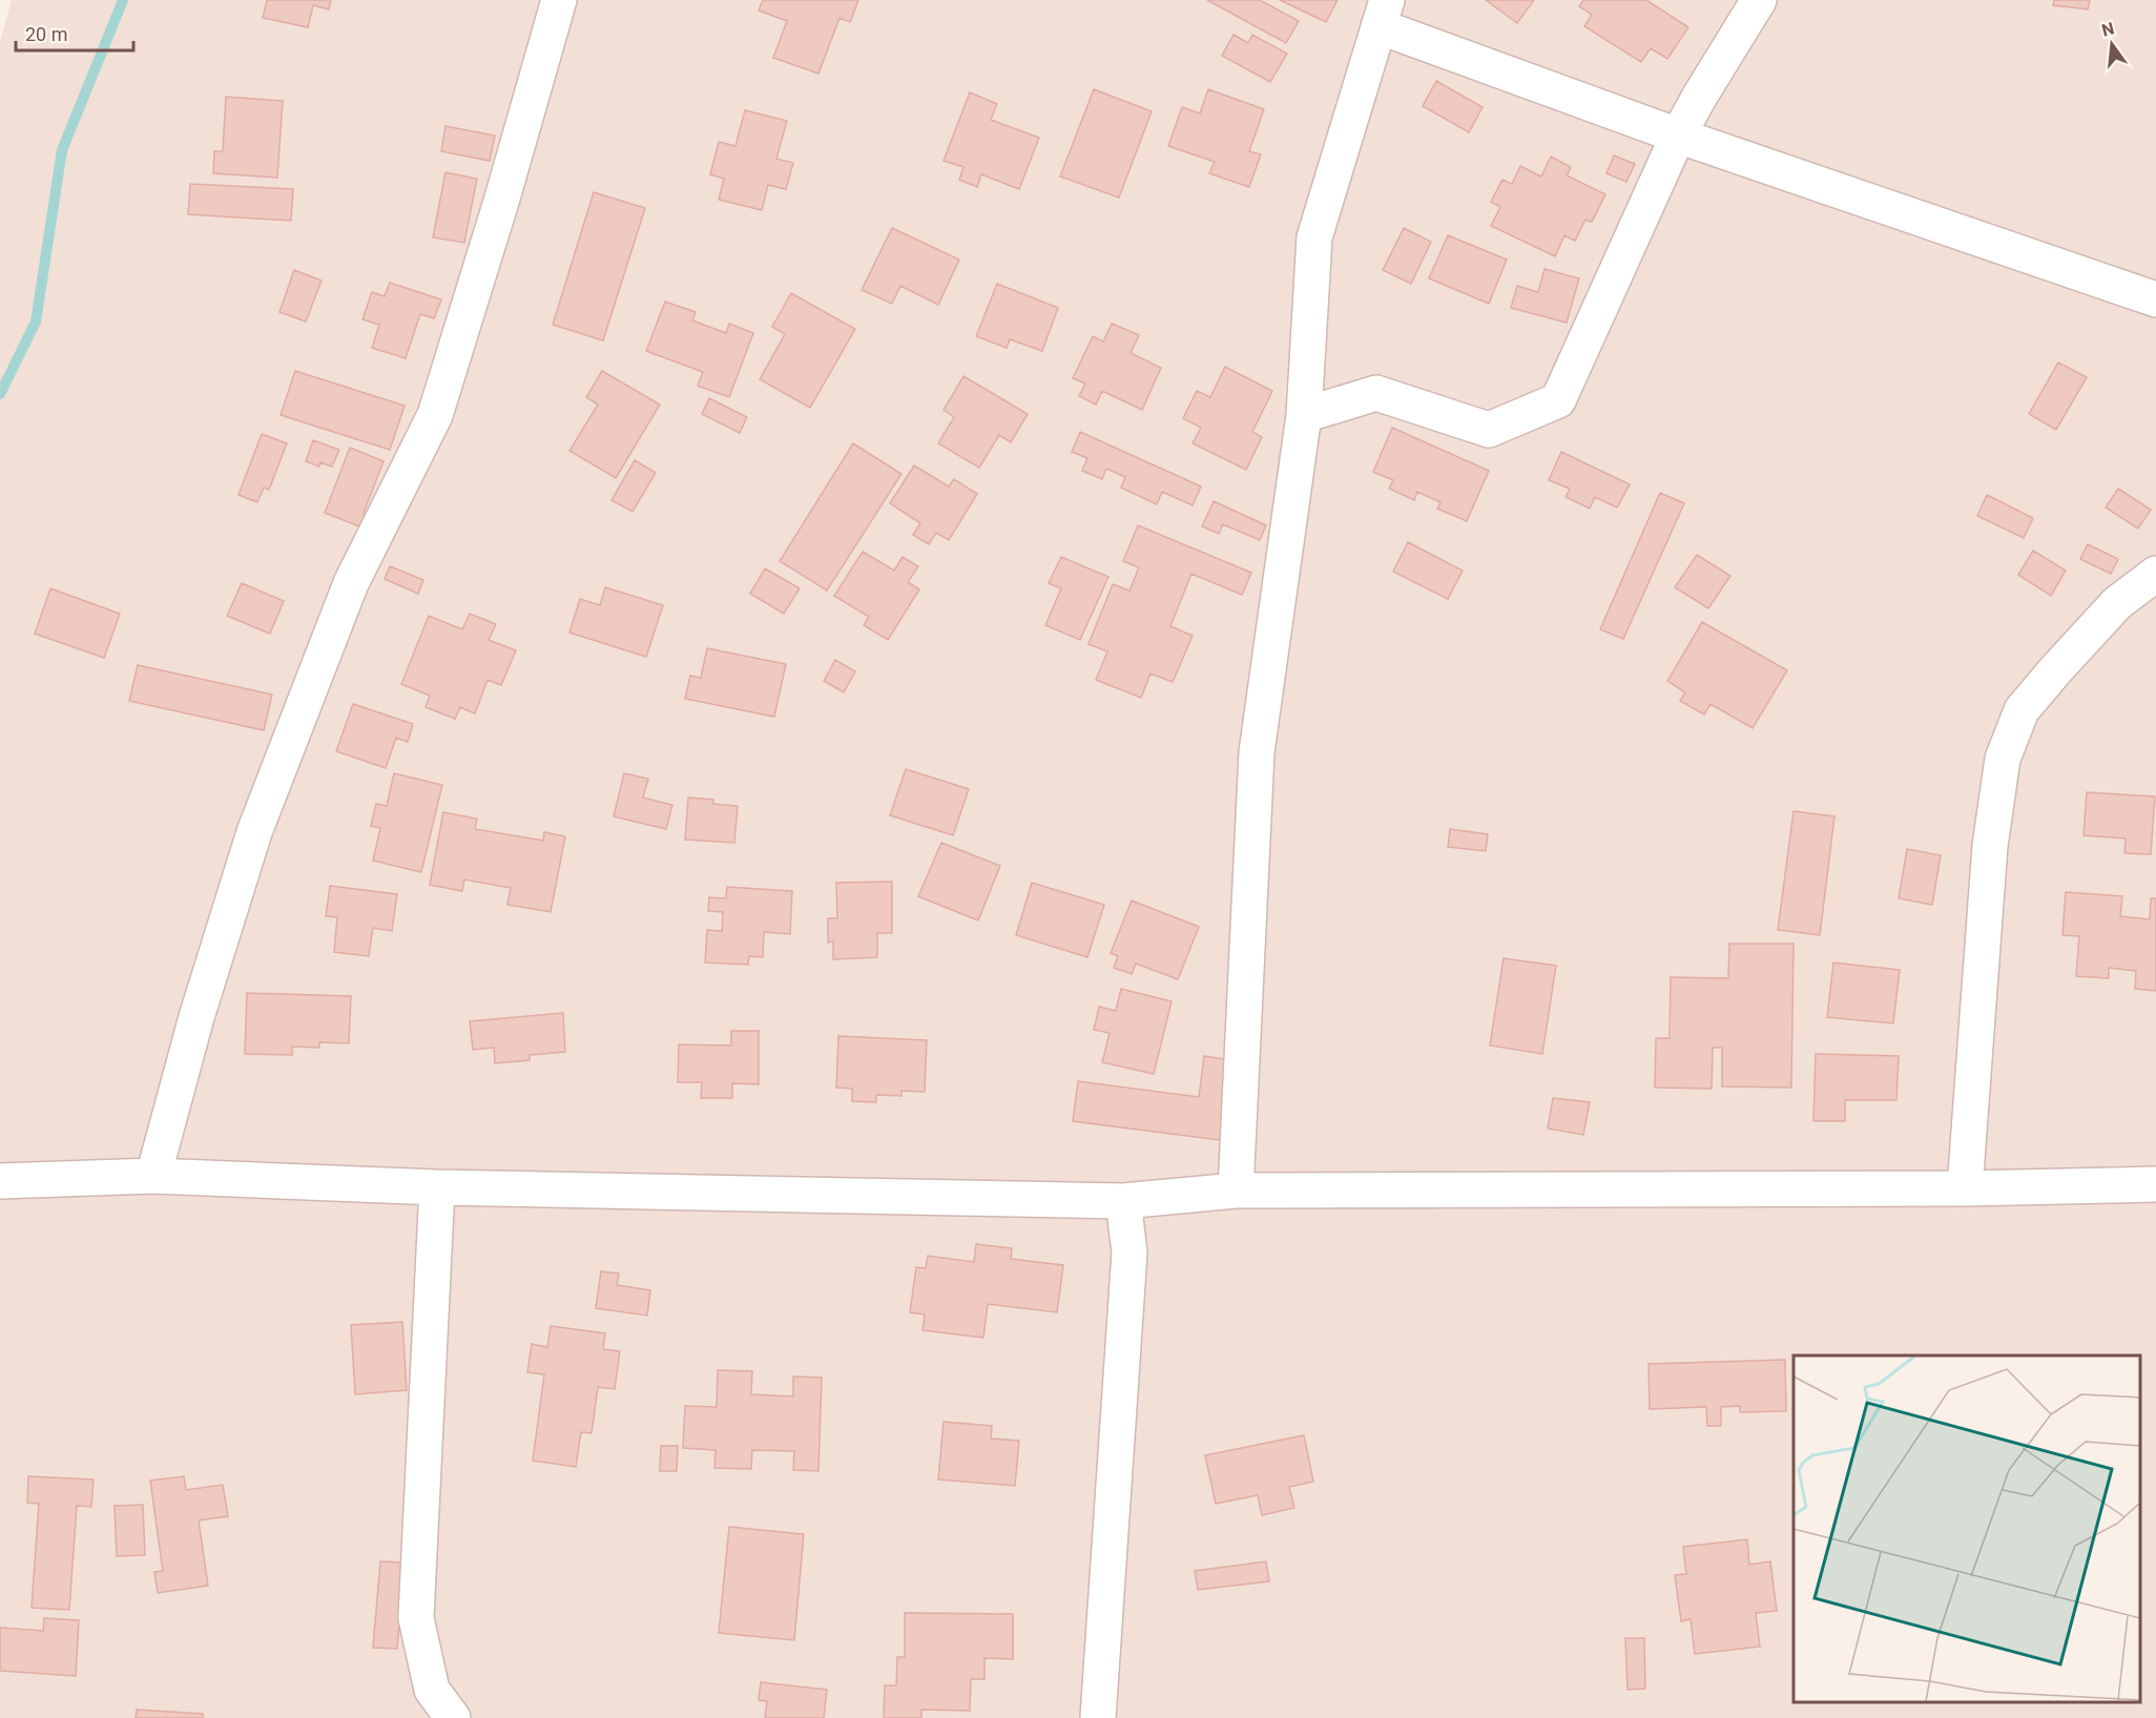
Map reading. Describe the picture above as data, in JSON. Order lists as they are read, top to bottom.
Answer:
{
  "scale_bar": "20 m",
  "north": "top"
}
